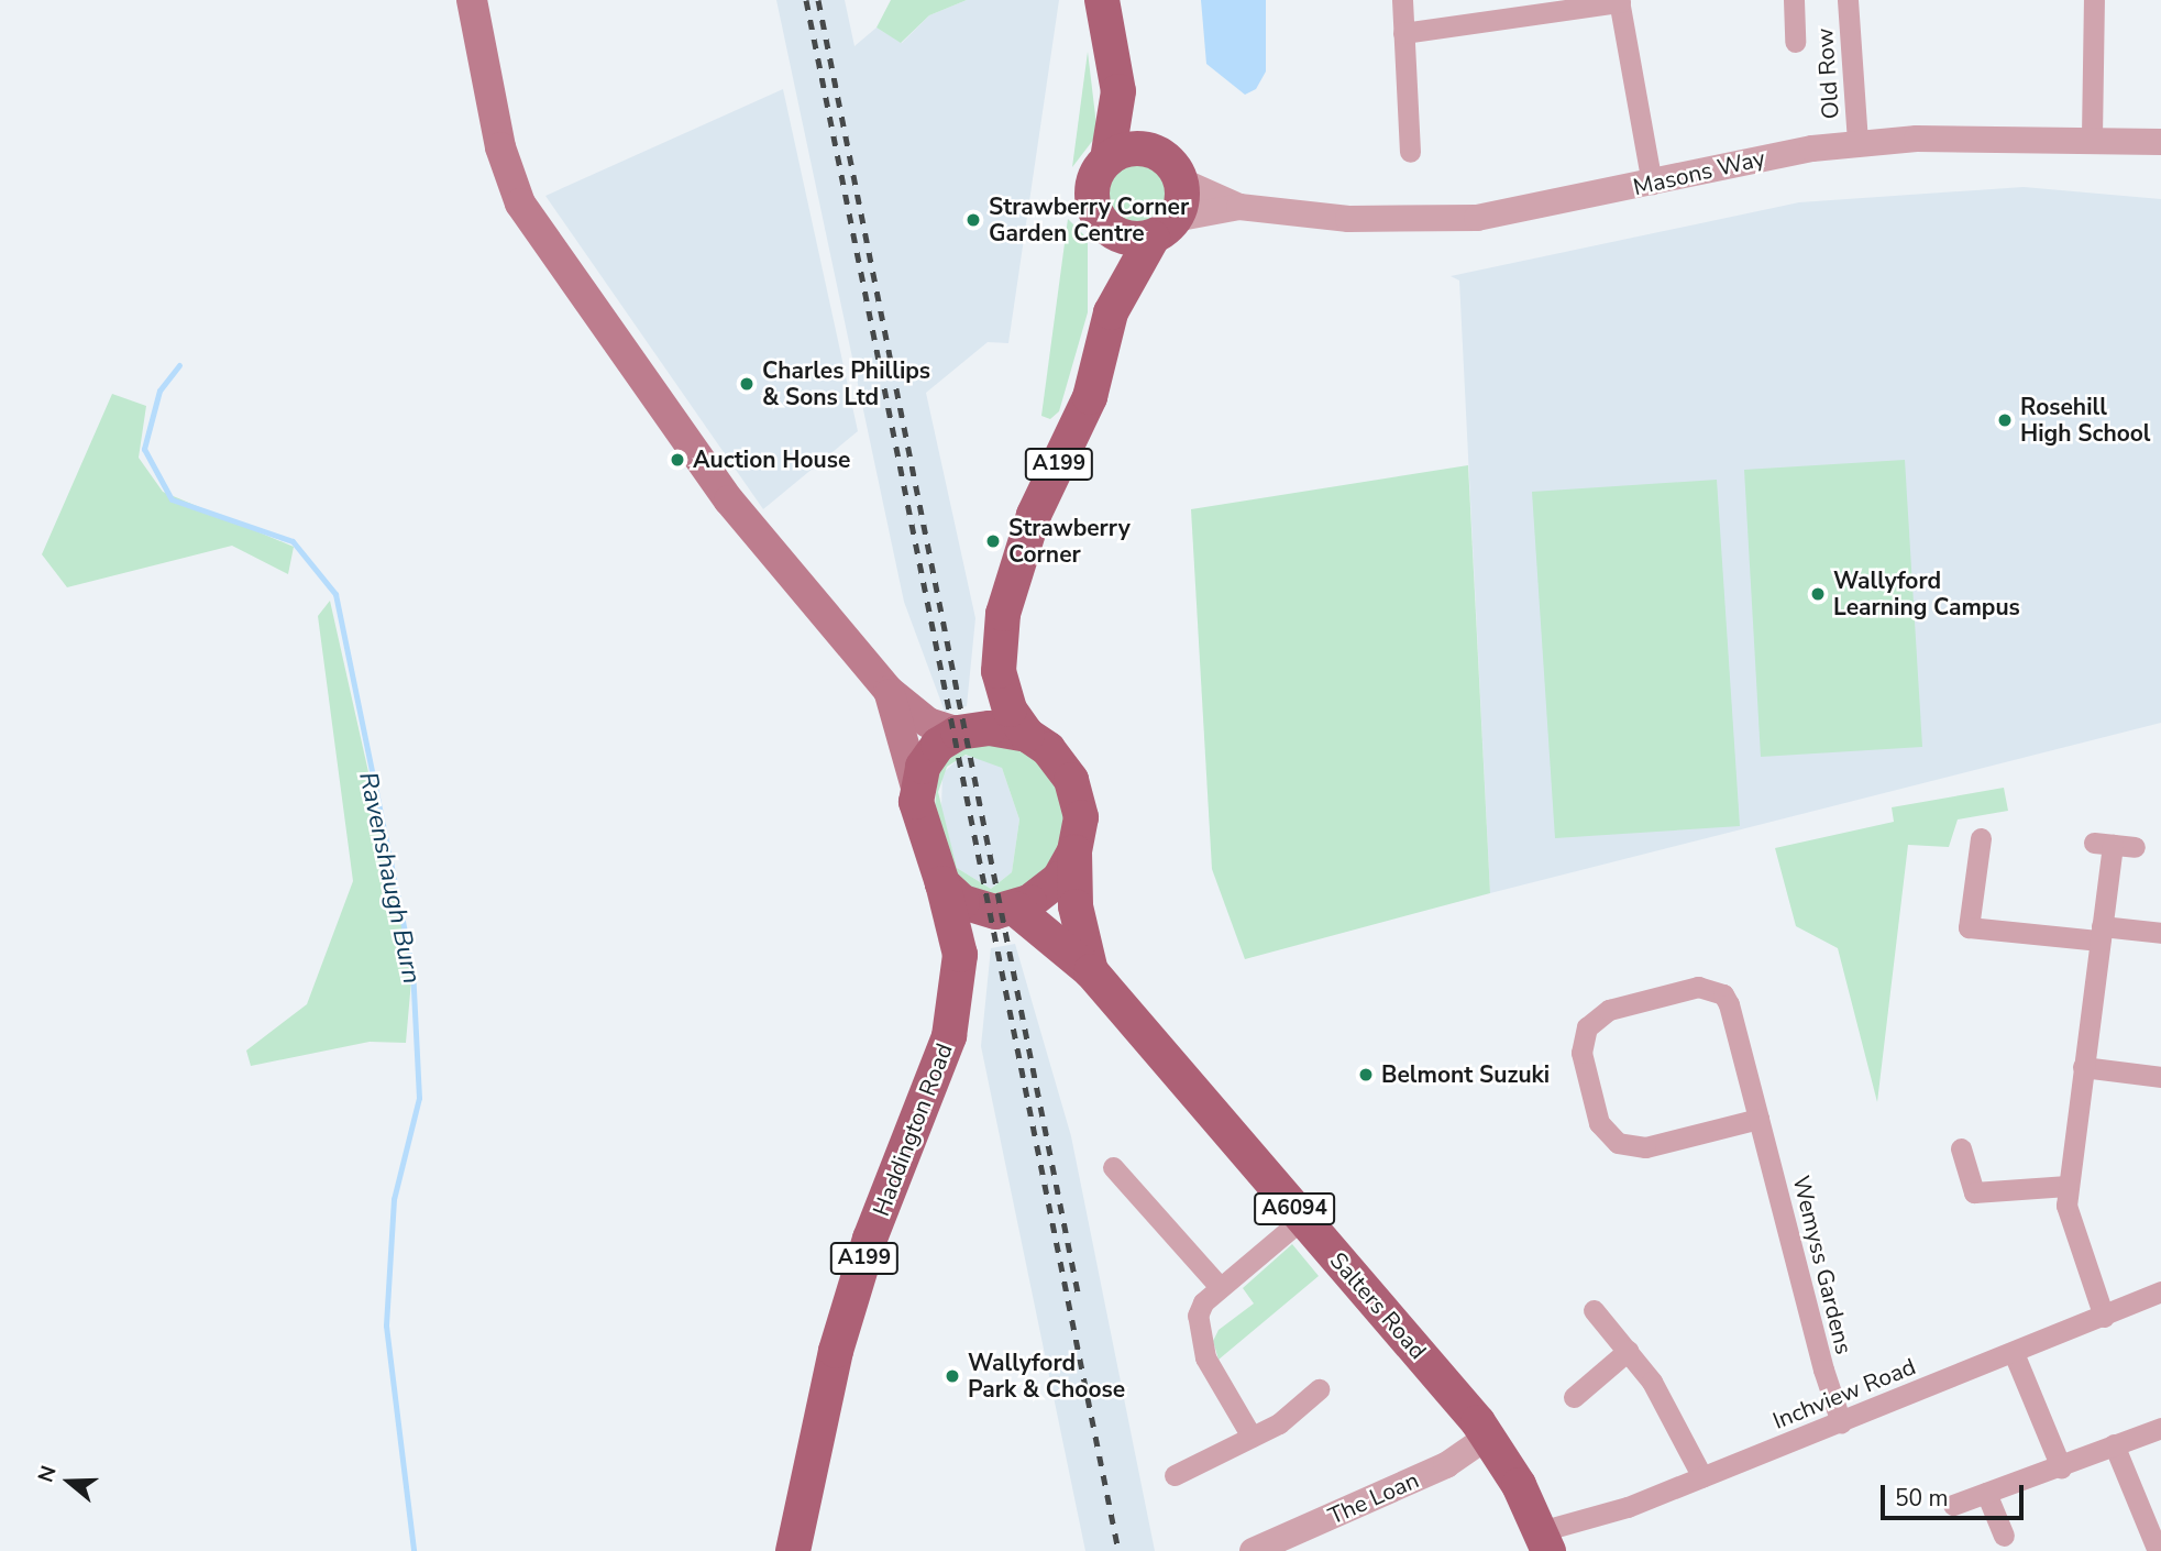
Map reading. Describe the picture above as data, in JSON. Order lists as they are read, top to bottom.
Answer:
{
  "streets": {
    "main road": [
      "A199",
      "Haddington Road",
      "A6094",
      "Salters Road"
    ],
    "street": [
      "Old Row",
      "Masons Way",
      "Wemyss Gardens",
      "Inchview Road",
      "The Loan"
    ]
  },
  "crossings": [
    ["Old Row", "Masons Way"],
    ["Masons Way", "A199"],
    ["A199", "Haddington Road"],
    ["A199", "Salters Road"],
    ["Haddington Road", "Salters Road"],
    ["Wemyss Gardens", "Inchview Road"],
    ["Salters Road", "Inchview Road"],
    ["Salters Road", "The Loan"]
  ],
  "water": ["Ravenshaugh Burn"],
  "places": [
    "Strawberry Corner Garden Centre",
    "Charles Phillips & Sons Ltd",
    "Rosehill High School",
    "Auction House",
    "Strawberry Corner",
    "Wallyford Learning Campus",
    "Belmont Suzuki",
    "Wallyford Park & Choose"
  ],
  "scale_bar": "50 m",
  "north": "left"
}
